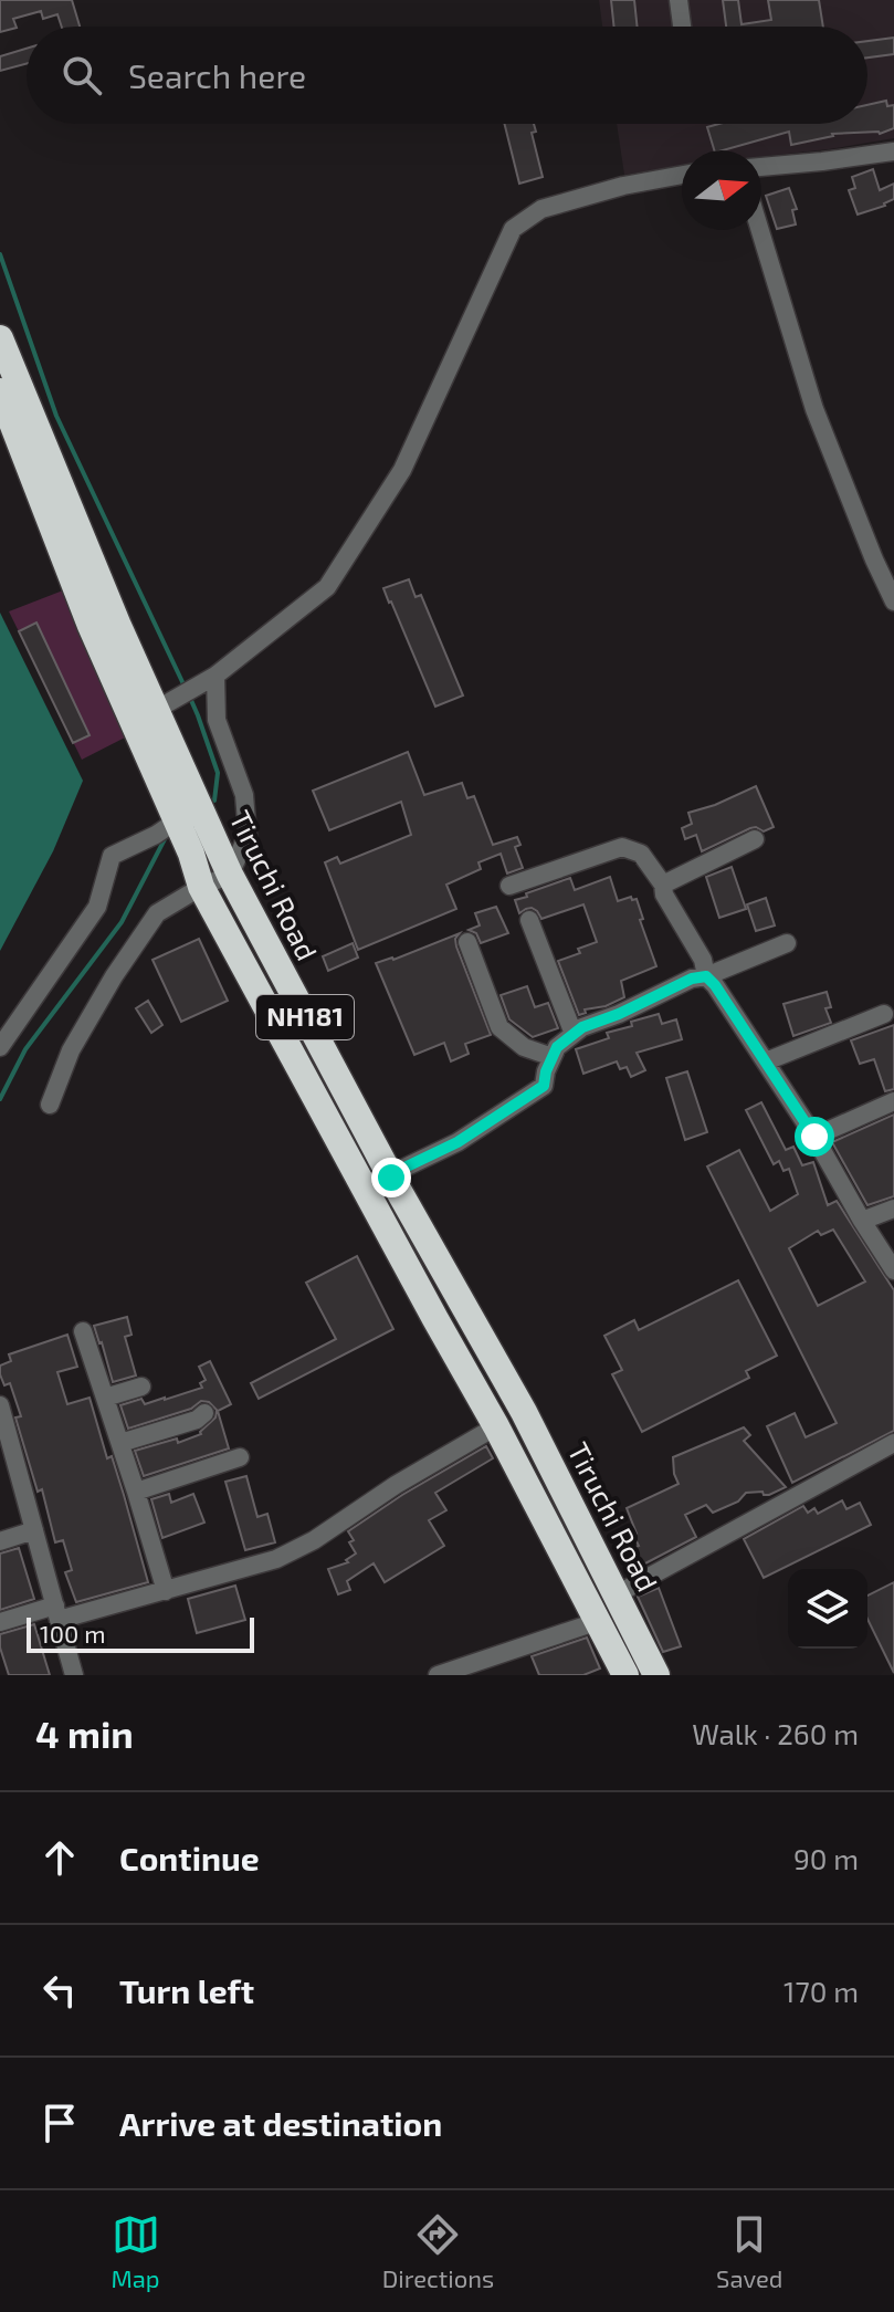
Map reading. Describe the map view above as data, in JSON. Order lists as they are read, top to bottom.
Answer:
{
  "streets": {
    "highway": ["Tiruchi Road", "NH181"]
  },
  "scale_bar": "100 m",
  "north": "right",
  "page": {
    "search": "Search here",
    "scale": "100 m",
    "heading": ["4 min", "Walk · 260 m"],
    "list": [
      ["Continue", "90 m"],
      ["Turn left", "170 m"],
      "Arrive at destination"
    ],
    "nav": ["Map", "Directions", "Saved"]
  }
}
